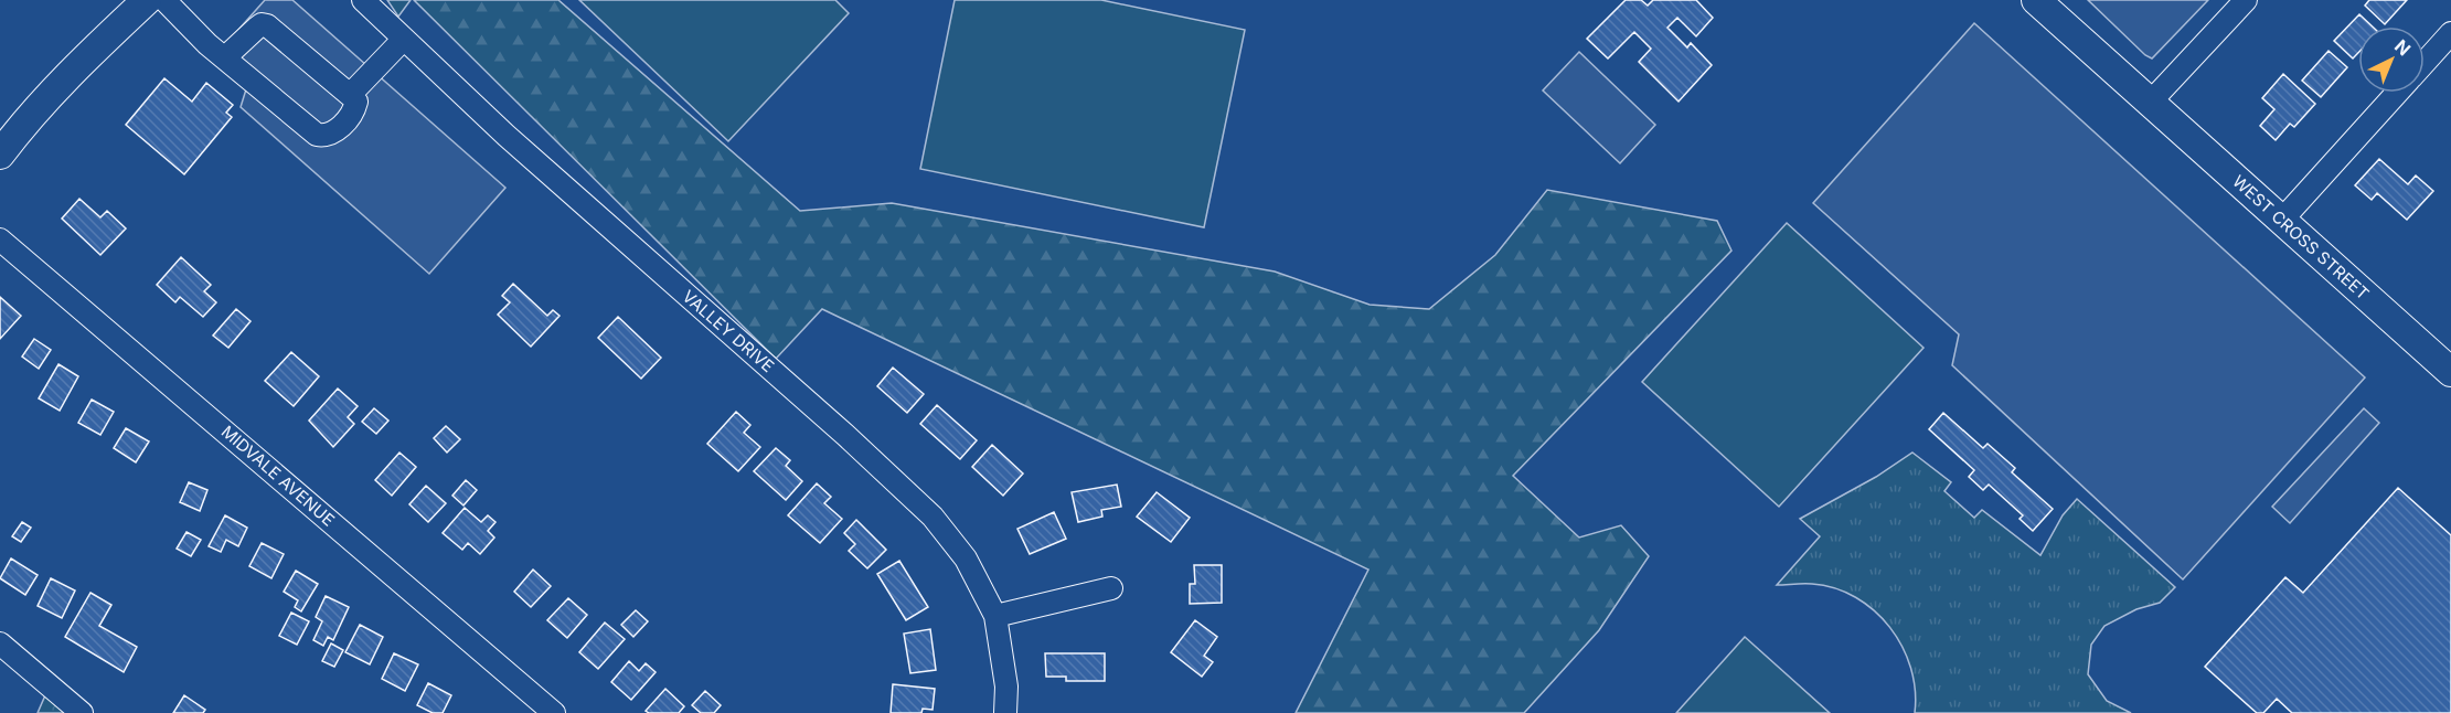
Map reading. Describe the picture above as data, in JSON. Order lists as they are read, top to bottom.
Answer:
{
  "streets": {
    "main road": ["WEST CROSS STREET"],
    "street": ["VALLEY DRIVE", "MIDVALE AVENUE"]
  },
  "north": "top right"
}
